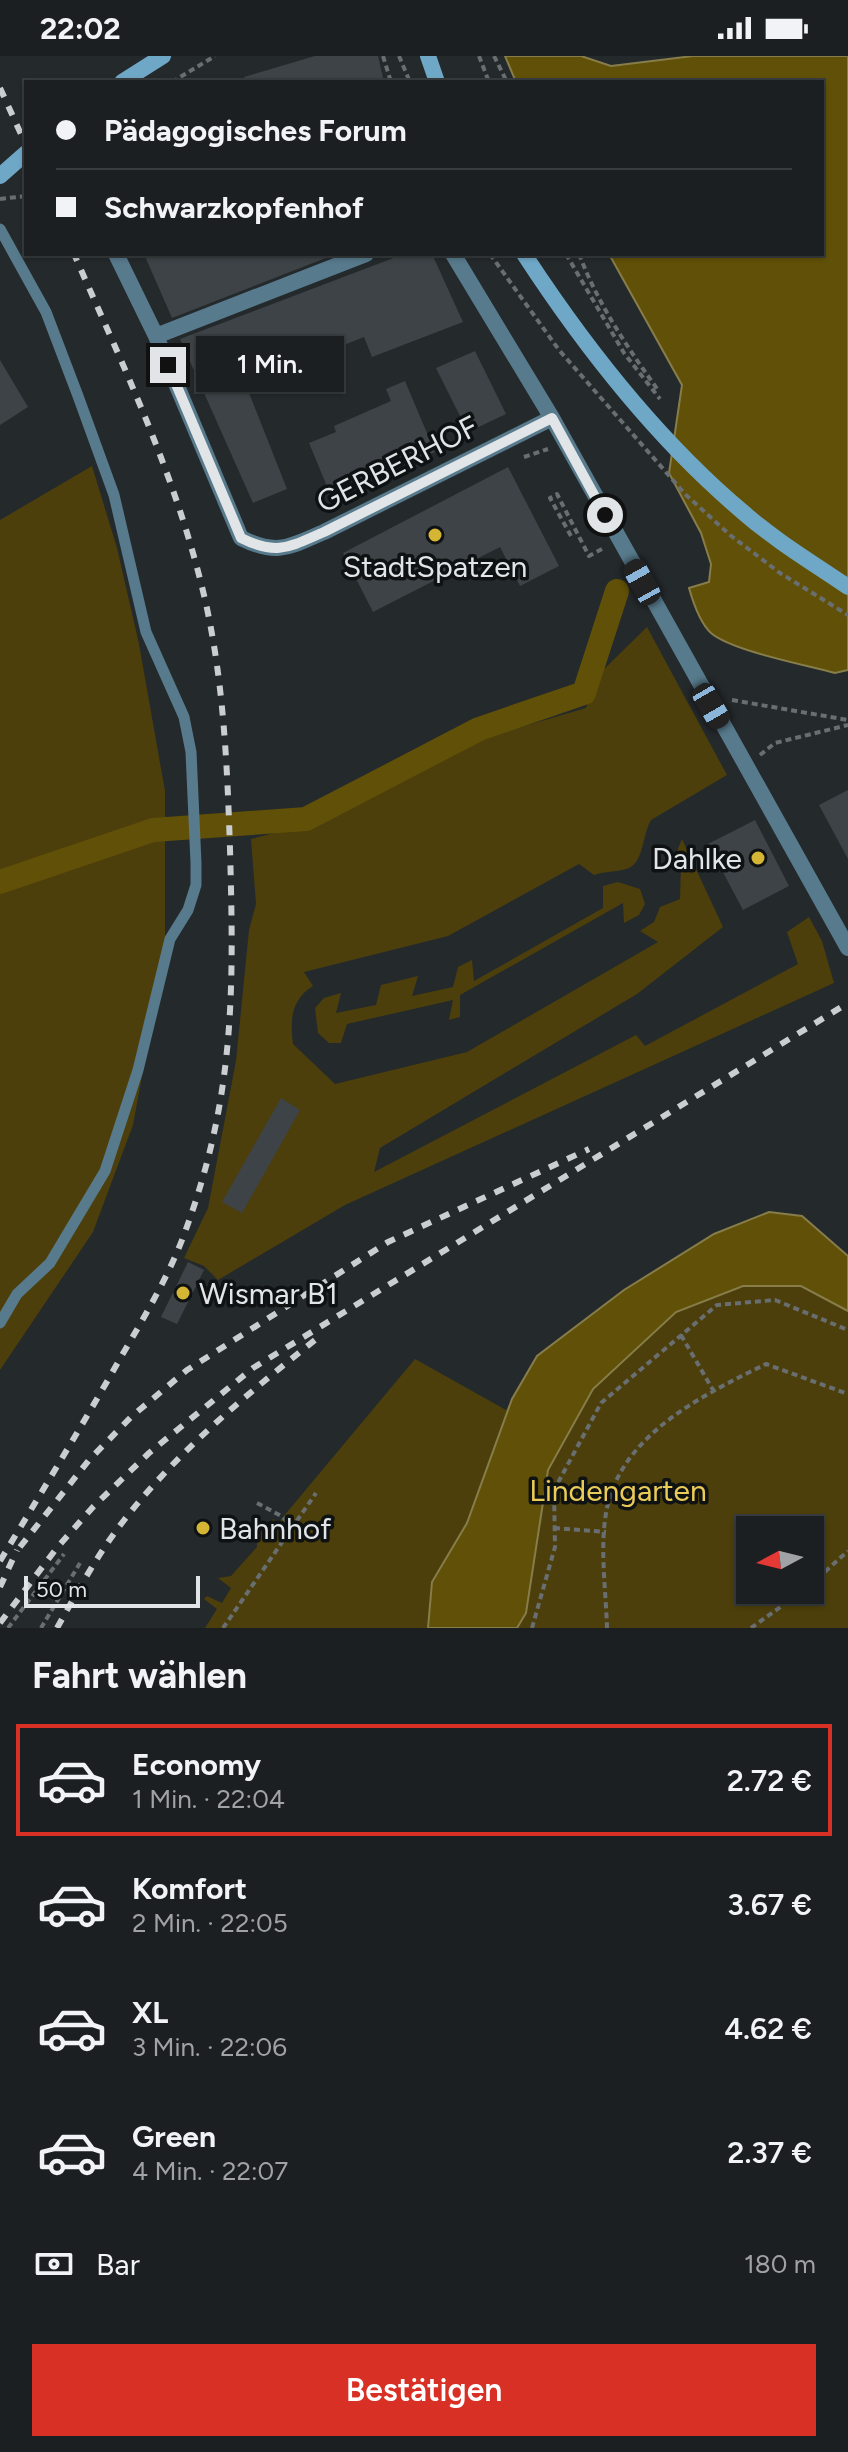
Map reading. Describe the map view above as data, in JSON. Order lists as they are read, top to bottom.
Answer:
{
  "streets": {
    "street": ["GERBERHOF"]
  },
  "parks": ["Lindengarten"],
  "places": [
    "StadtSpatzen",
    "Dahlke",
    "Wismar B1",
    "Bahnhof"
  ],
  "scale_bar": "50 m",
  "north": "left",
  "page": {
    "status": "22:02",
    "banner": ["Pädagogisches Forum", "Schwarzkopfenhof"],
    "bubble": "1 Min.",
    "scale": "50 m",
    "heading": "Fahrt wählen",
    "list": [
      {
        "name": "Economy",
        "note": "1 Min. · 22:04",
        "value": "2.72 €"
      },
      {
        "name": "Komfort",
        "note": "2 Min. · 22:05",
        "value": "3.67 €"
      },
      {
        "name": "XL",
        "note": "3 Min. · 22:06",
        "value": "4.62 €"
      },
      {
        "name": "Green",
        "note": "4 Min. · 22:07",
        "value": "2.37 €"
      }
    ],
    "pay": ["Bar", "180 m"],
    "buttons": "Bestätigen"
  }
}
